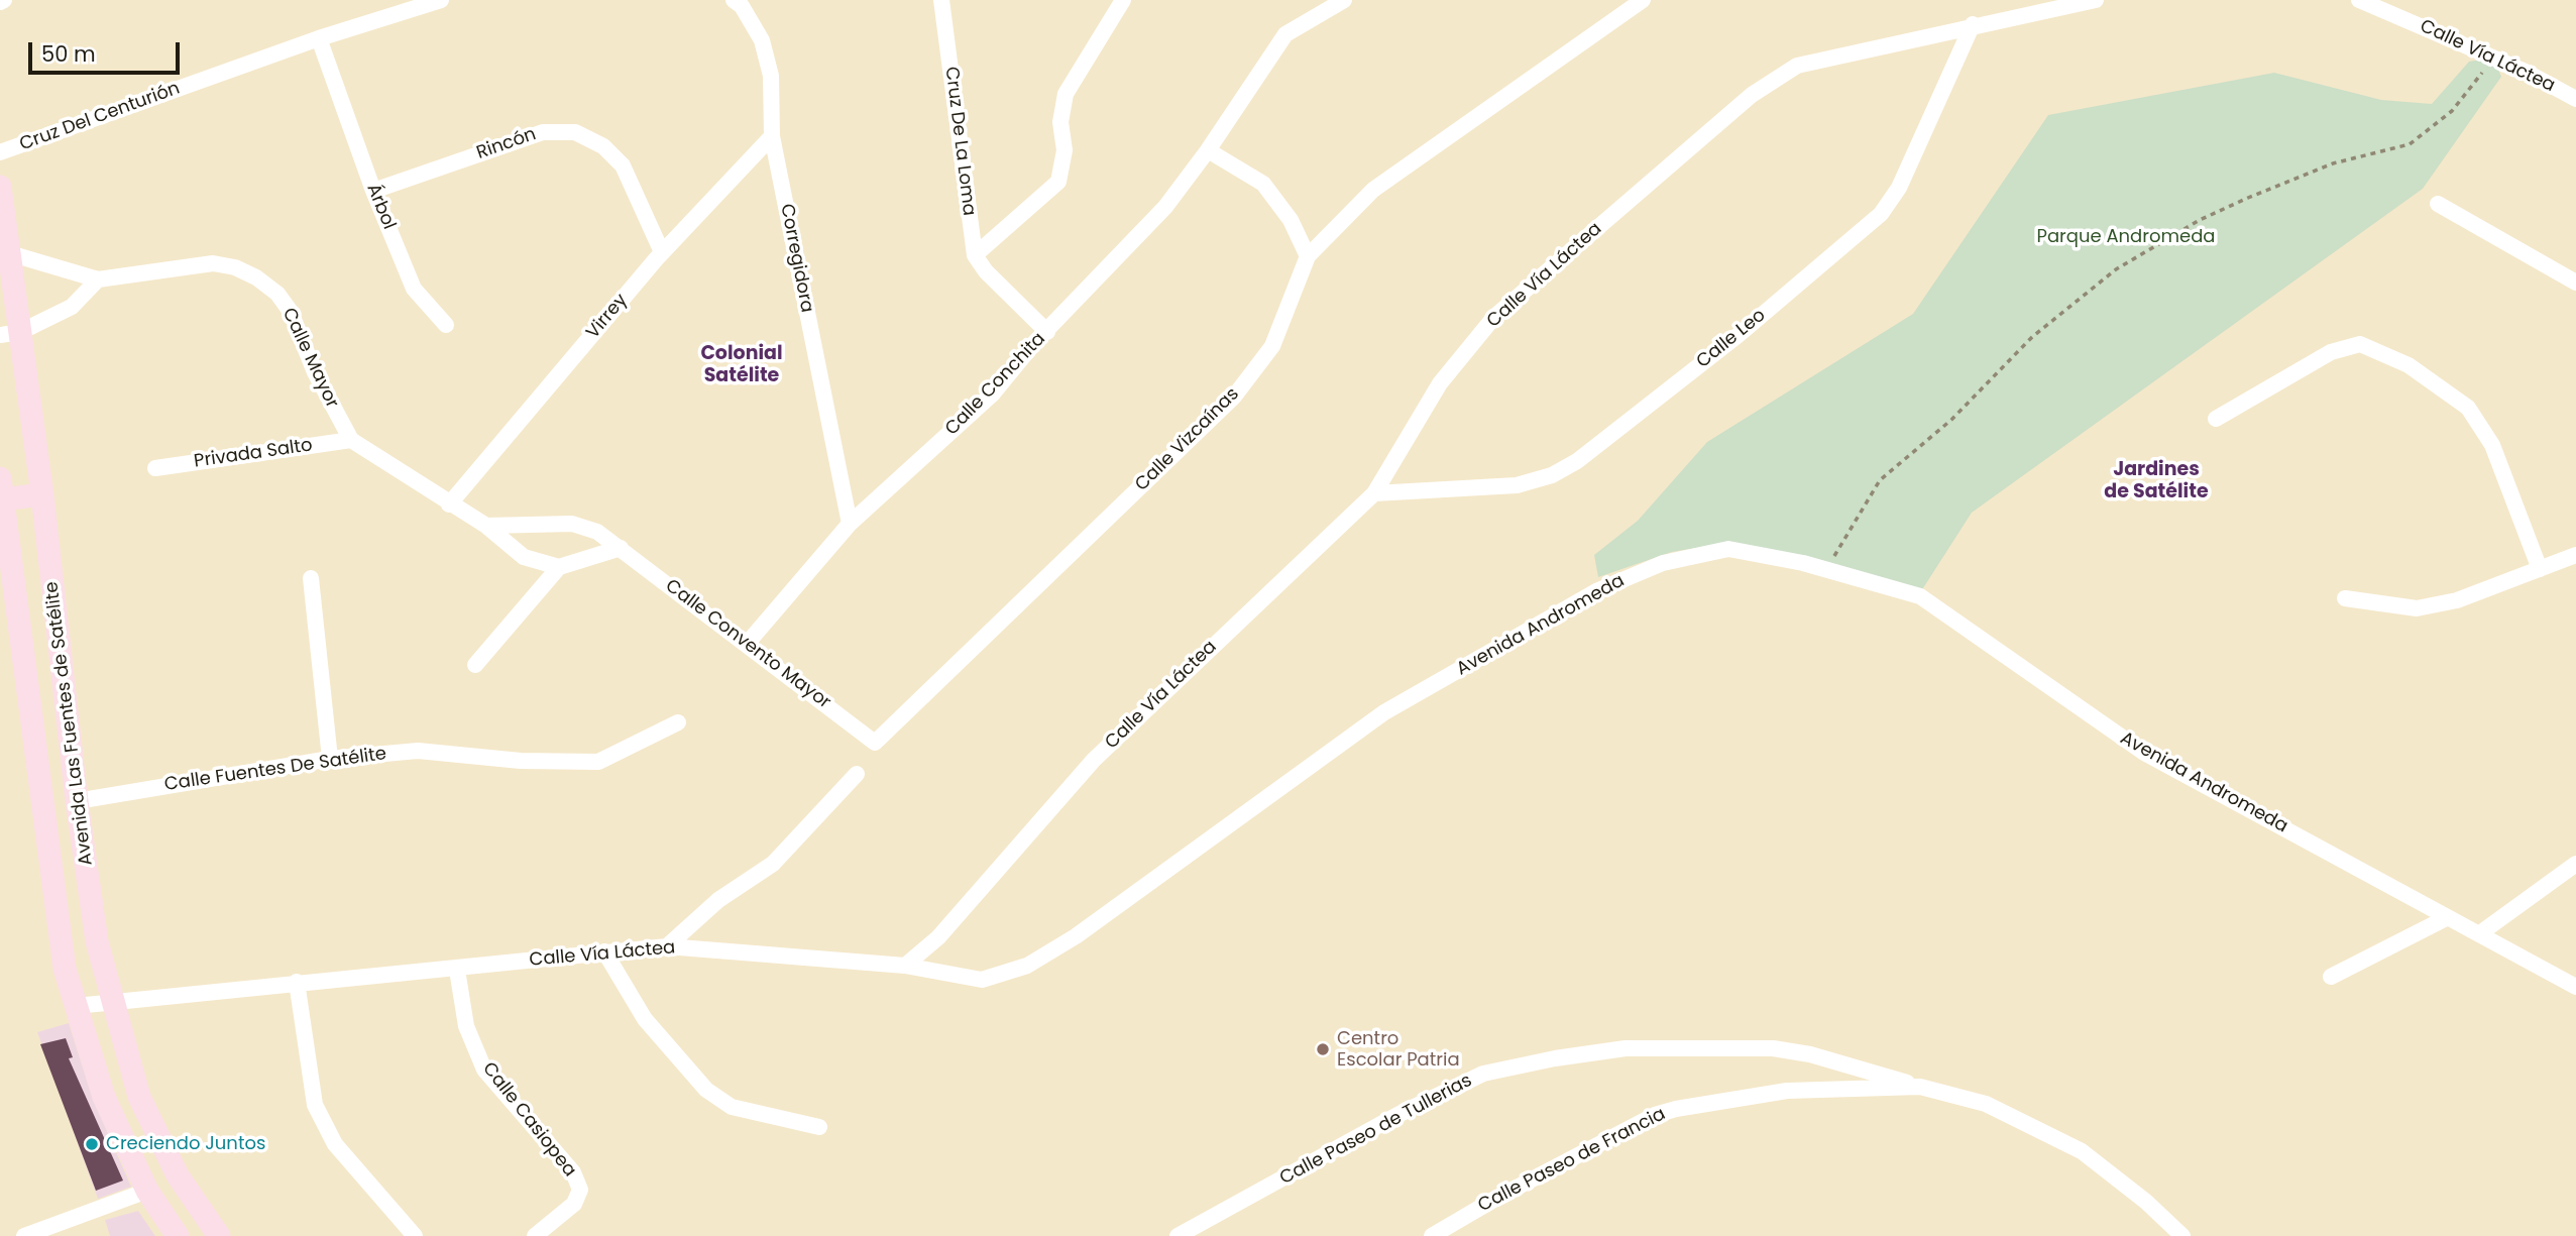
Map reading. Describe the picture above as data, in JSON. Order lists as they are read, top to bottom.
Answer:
{
  "streets": {
    "main road": ["Avenida Las Fuentes de Satélite"],
    "street": [
      "Calle Vía Láctea",
      "Cruz Del Centurión",
      "Cruz De La Loma",
      "Rincón",
      "Árbol",
      "Corregidora",
      "Virrey",
      "Calle Leo",
      "Calle Mayor",
      "Calle Conchita",
      "Calle Vizcaínas",
      "Privada Salto",
      "Avenida Andromeda",
      "Calle Convento Mayor",
      "Calle Fuentes De Satélite",
      "Calle Casiopea",
      "Calle Paseo de Tullerias",
      "Calle Paseo de Francia"
    ]
  },
  "crossings": [
    ["Calle Vía Láctea", "Calle Leo"],
    ["Calle Vía Láctea", "Avenida Andromeda"],
    ["Calle Vía Láctea", "Avenida Las Fuentes de Satélite"],
    ["Calle Vía Láctea", "Calle Casiopea"],
    ["Cruz Del Centurión", "Árbol"],
    ["Rincón", "Árbol"],
    ["Rincón", "Virrey"],
    ["Corregidora", "Virrey"],
    ["Corregidora", "Calle Conchita"],
    ["Virrey", "Calle Convento Mayor"],
    ["Calle Mayor", "Privada Salto"],
    ["Calle Mayor", "Calle Convento Mayor"],
    ["Calle Mayor", "Avenida Las Fuentes de Satélite"],
    ["Calle Conchita", "Calle Convento Mayor"],
    ["Calle Vizcaínas", "Calle Convento Mayor"],
    ["Privada Salto", "Calle Convento Mayor"],
    ["Avenida Las Fuentes de Satélite", "Calle Fuentes De Satélite"],
    ["Calle Paseo de Tullerias", "Calle Paseo de Francia"]
  ],
  "districts": ["Colonial Satélite", "Jardines de Satélite"],
  "parks": ["Parque Andromeda"],
  "places": ["Centro Escolar Patria", "Creciendo Juntos"],
  "scale_bar": "50 m"
}
